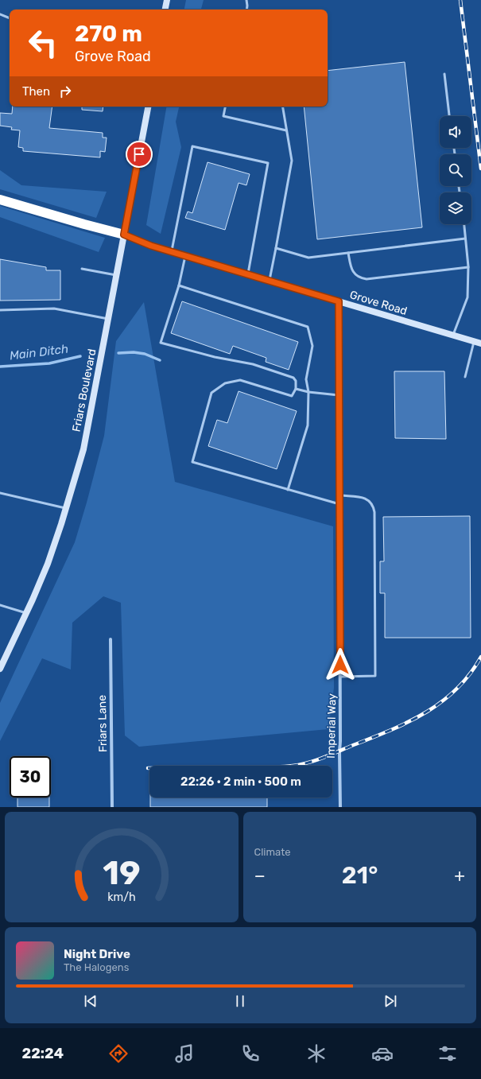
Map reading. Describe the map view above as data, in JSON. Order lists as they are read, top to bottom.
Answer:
{
  "streets": {
    "main road": ["Grove Road", "Friars Boulevard"],
    "street": ["Friars Lane", "Imperial Way"]
  },
  "crossings": [
    ["Grove Road", "Friars Boulevard"],
    ["Grove Road", "Imperial Way"]
  ],
  "water": ["Main Ditch"],
  "page": {
    "turn": ["270 m", "Grove Road"],
    "then": "Then",
    "limit": "30",
    "trip": "22:26 · 2 min · 500 m",
    "tile": "Climate",
    "heat": ["−", "21°", "+"],
    "song": ["Night Drive", "The Halogens"],
    "tabs": "22:24",
    "gauge": ["19", "km/h"]
  }
}
